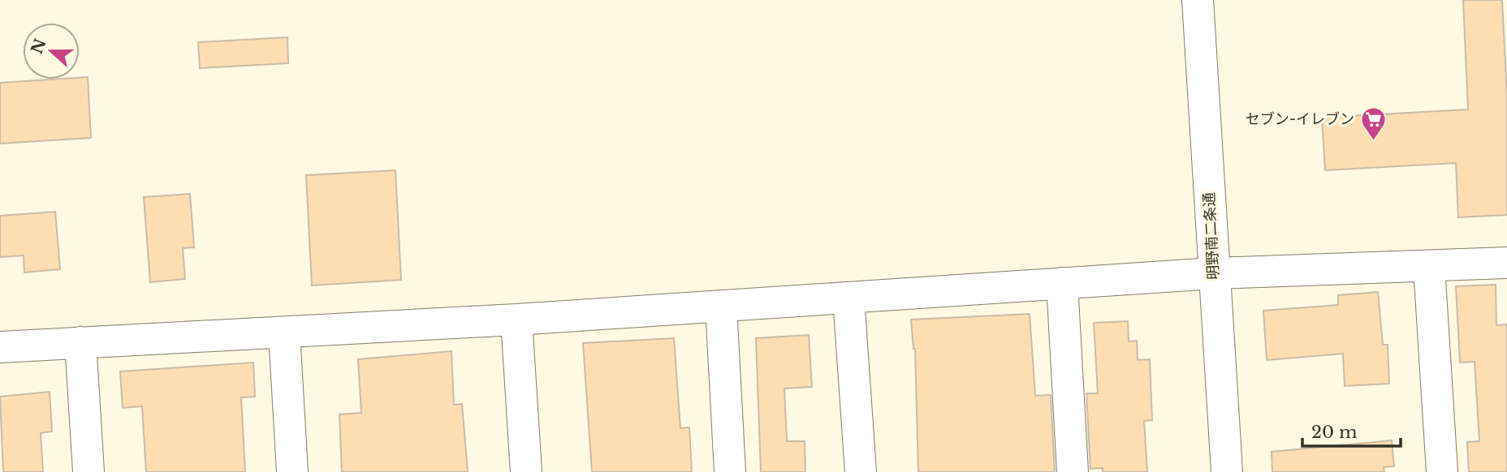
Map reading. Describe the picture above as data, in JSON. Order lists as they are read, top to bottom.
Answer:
{
  "streets": {
    "street": ["明野南二条通"]
  },
  "places": {
    "supermarket": ["セブン-イレブン"]
  },
  "scale_bar": "20 m",
  "north": "left"
}
